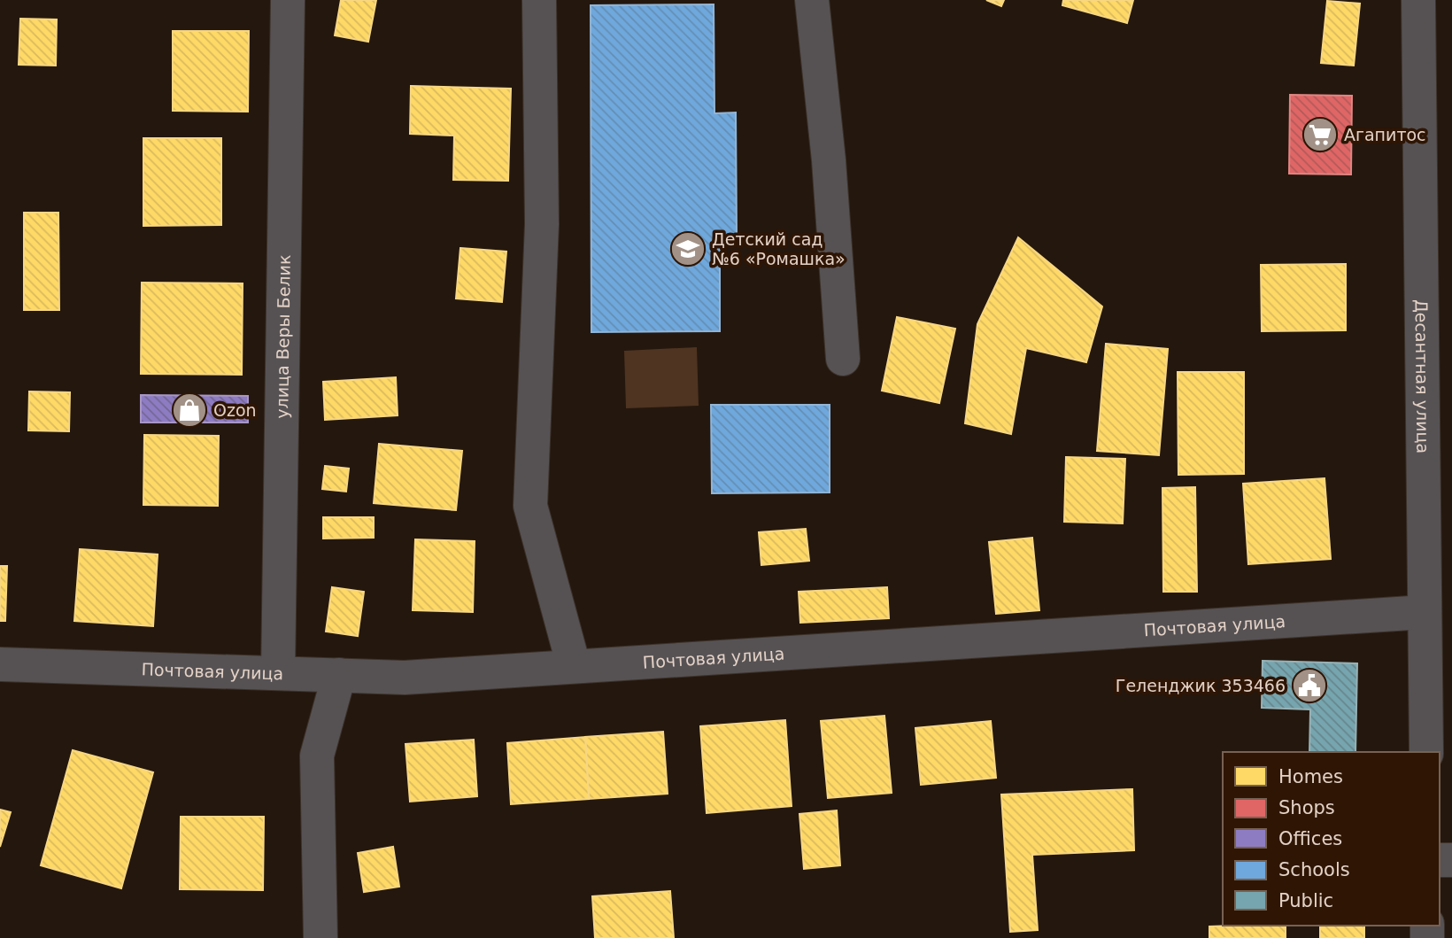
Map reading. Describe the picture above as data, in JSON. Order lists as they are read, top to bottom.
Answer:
{
  "streets": {
    "street": ["улица Веры Белик", "Десантная улица", "Почтовая улица"]
  },
  "crossings": [
    ["улица Веры Белик", "Почтовая улица"],
    ["Десантная улица", "Почтовая улица"]
  ],
  "places": {
    "supermarket": ["Агапитос"],
    "school or university": ["Детский сад №6 «Ромашка»"],
    "shop": ["Ozon"],
    "public building": ["Геленджик 353466"]
  },
  "legend": [
    "Homes",
    "Shops",
    "Offices",
    "Schools",
    "Public"
  ]
}
